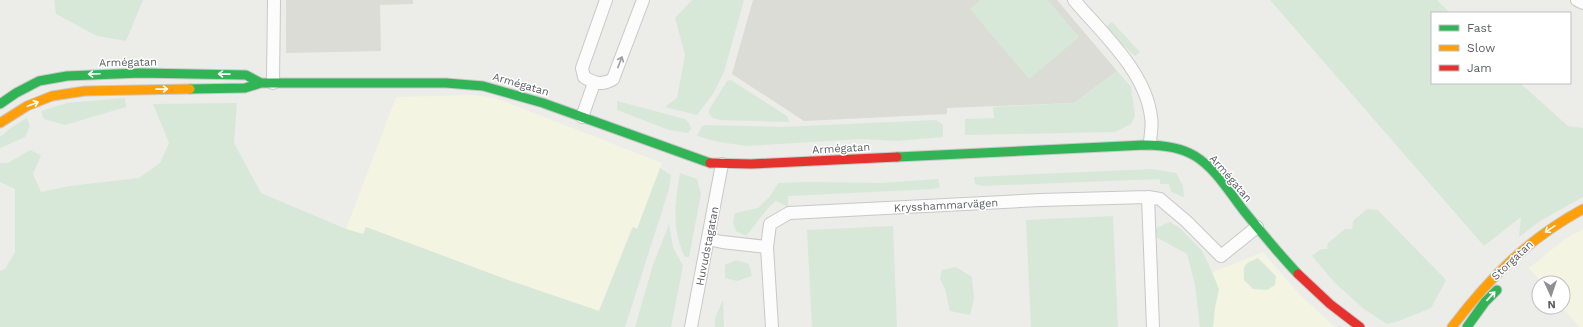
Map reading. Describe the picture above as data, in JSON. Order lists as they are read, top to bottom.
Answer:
{
  "streets": {
    "street": [
      "Armégatan",
      "Krysshammarvägen",
      "Huvudstagatan",
      "Storgatan"
    ]
  },
  "crossings": [
    ["Armégatan", "Krysshammarvägen"],
    ["Armégatan", "Huvudstagatan"]
  ],
  "legend": ["Fast", "Slow", "Jam"],
  "north": "bottom"
}
